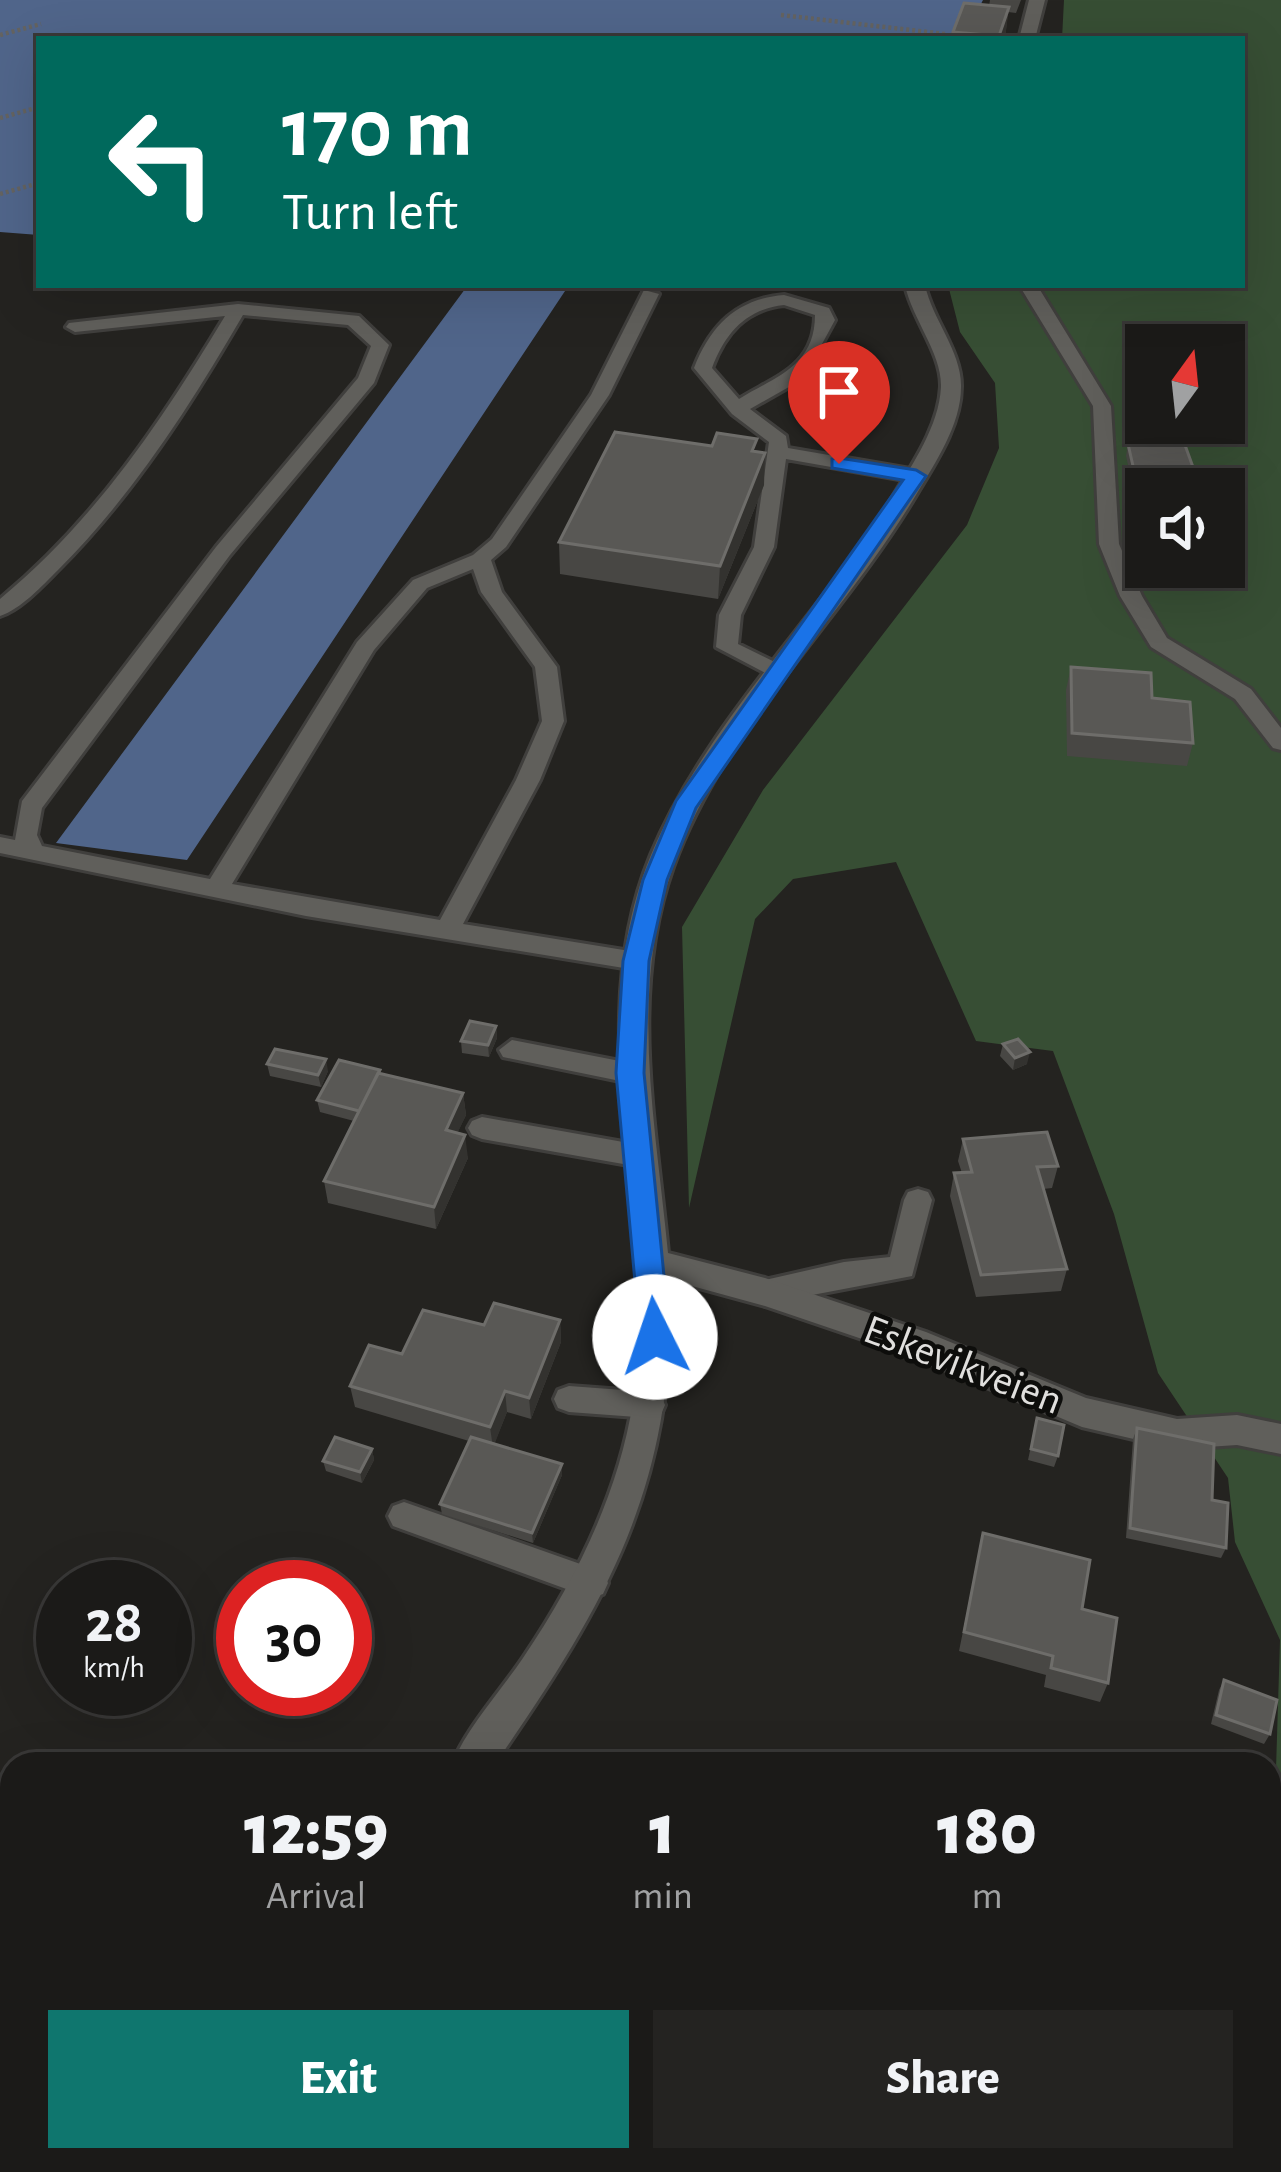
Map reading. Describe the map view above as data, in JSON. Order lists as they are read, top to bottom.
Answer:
{
  "streets": {
    "street": ["Eskevikveien"]
  },
  "north": "top",
  "page": {
    "turn": ["170 m", "Turn left"],
    "speed": "28 km/h",
    "limit": "30",
    "eta": [
      "12:59",
      "Arrival",
      "1",
      "min",
      "180",
      "m"
    ],
    "buttons": ["Exit", "Share"]
  }
}
